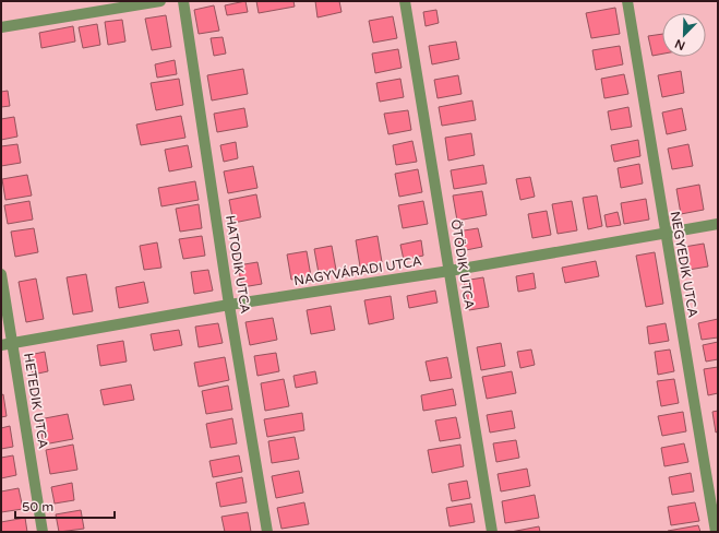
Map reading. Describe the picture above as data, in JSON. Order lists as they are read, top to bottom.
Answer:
{
  "streets": {
    "street": [
      "HATODIK UTCA",
      "ÖTÖDIK UTCA",
      "NEGYEDIK UTCA",
      "NAGYVÁRADI UTCA",
      "HETEDIK UTCA"
    ]
  },
  "crossings": [
    ["HATODIK UTCA", "NAGYVÁRADI UTCA"],
    ["ÖTÖDIK UTCA", "NAGYVÁRADI UTCA"],
    ["NEGYEDIK UTCA", "NAGYVÁRADI UTCA"],
    ["NAGYVÁRADI UTCA", "HETEDIK UTCA"]
  ],
  "scale_bar": "50 m",
  "north": "bottom left"
}
